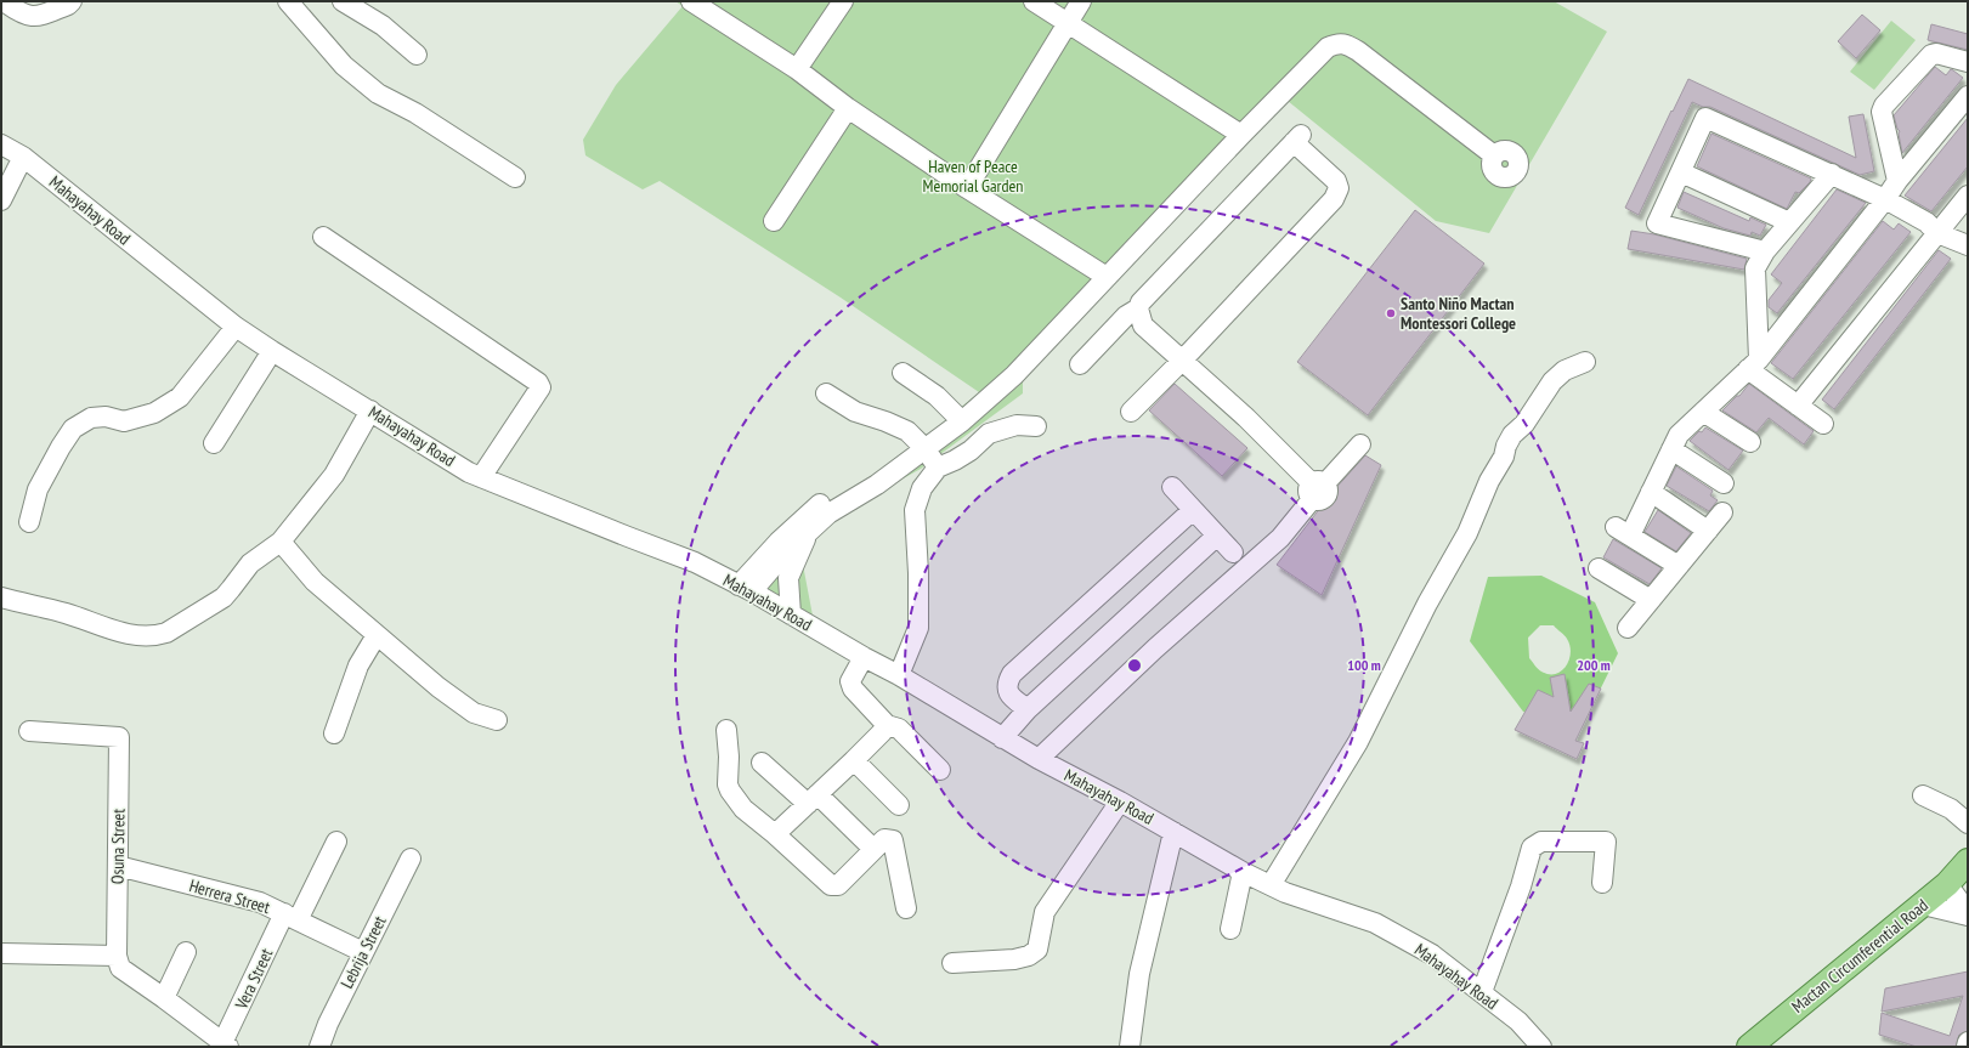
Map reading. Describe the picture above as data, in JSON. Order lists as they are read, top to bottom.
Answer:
{
  "streets": {
    "main road": ["Mactan Circumferential Road"],
    "street": [
      "Mahayahay Road",
      "Osuna Street",
      "Herrera Street",
      "Lebrija Street",
      "Vera Street"
    ]
  },
  "crossings": [
    ["Osuna Street", "Herrera Street"],
    ["Herrera Street", "Lebrija Street"],
    ["Herrera Street", "Vera Street"]
  ],
  "parks": ["Haven of Peace Memorial Garden"],
  "places": ["Santo Niño Mactan Montessori College"],
  "rings": ["100 m", "200 m"]
}
